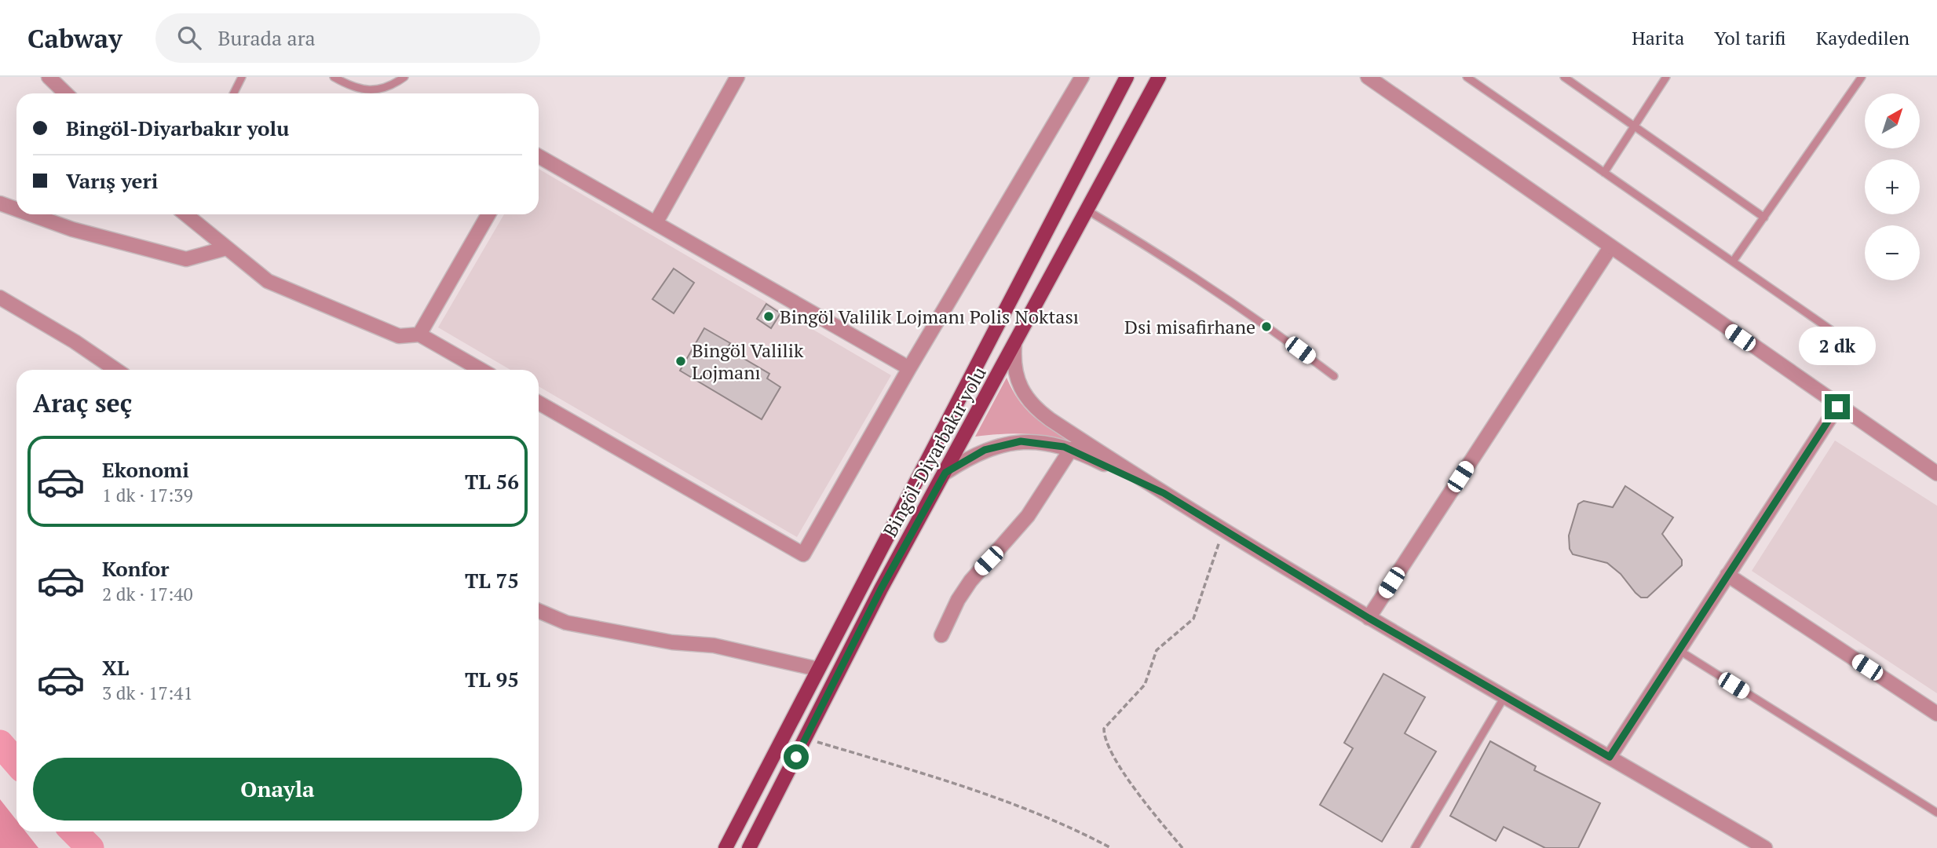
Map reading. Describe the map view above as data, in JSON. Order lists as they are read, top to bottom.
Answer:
{
  "streets": {
    "main road": ["Bingöl-Diyarbakır yolu"]
  },
  "places": ["Bingöl Valilik Lojmanı Polis Noktası", "Dsi misafirhane", "Bingöl Valilik Lojmanı"],
  "north": "top right",
  "page": {
    "header": "Cabway",
    "search": "Burada ara",
    "nav": ["Harita", "Yol tarifi", "Kaydedilen"],
    "map_buttons": ["+", "−"],
    "banner": ["Bingöl-Diyarbakır yolu", "Varış yeri"],
    "bubble": "2 dk",
    "heading": "Araç seç",
    "list": [
      {
        "name": "Ekonomi",
        "note": "1 dk · 17:39",
        "value": "TL 56"
      },
      {
        "name": "Konfor",
        "note": "2 dk · 17:40",
        "value": "TL 75"
      },
      {
        "name": "XL",
        "note": "3 dk · 17:41",
        "value": "TL 95"
      }
    ],
    "buttons": "Onayla"
  }
}
